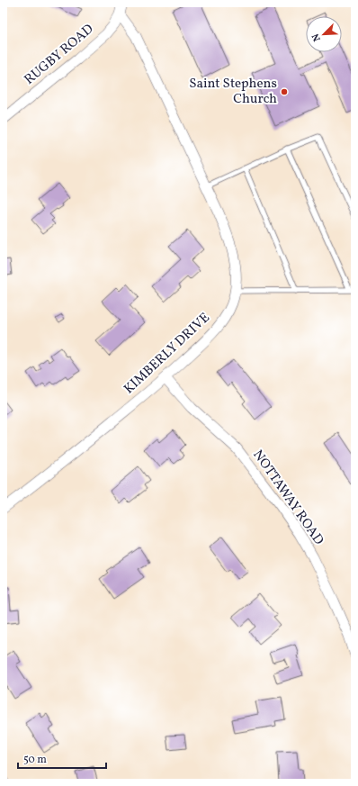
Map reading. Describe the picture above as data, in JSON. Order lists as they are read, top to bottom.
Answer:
{
  "streets": {
    "street": ["RUGBY ROAD", "KIMBERLY DRIVE", "NOTTAWAY ROAD"]
  },
  "crossings": [
    ["RUGBY ROAD", "KIMBERLY DRIVE"],
    ["KIMBERLY DRIVE", "NOTTAWAY ROAD"]
  ],
  "places": ["Saint Stephens Church"],
  "scale_bar": "50 m",
  "north": "bottom left"
}
